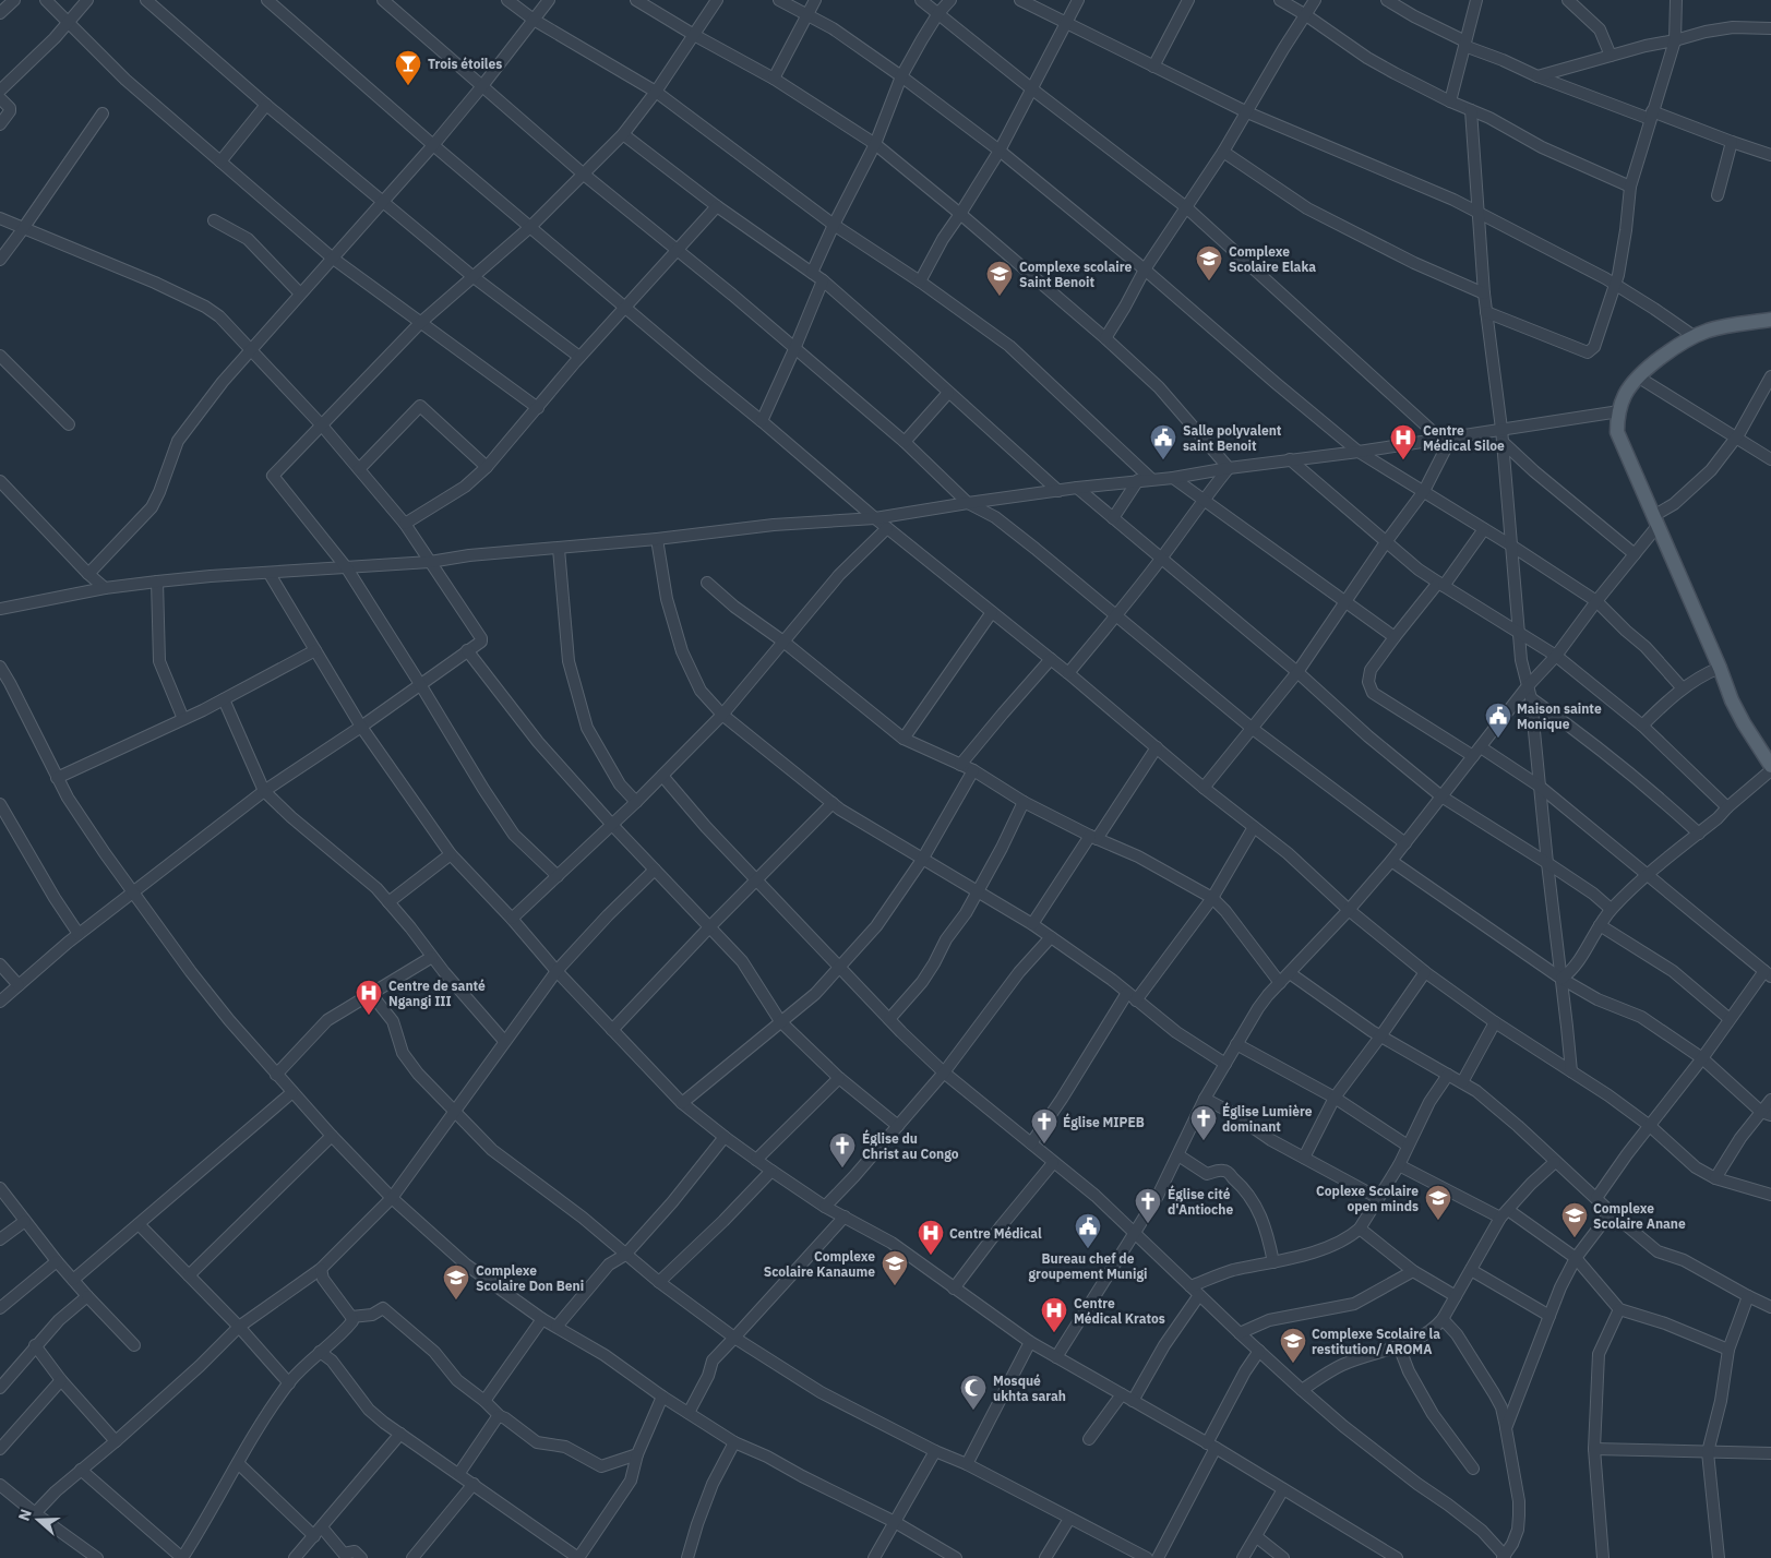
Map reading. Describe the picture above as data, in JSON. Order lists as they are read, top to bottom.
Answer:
{
  "places": {
    "bar": ["Trois étoiles"],
    "school or university": [
      "Complexe Scolaire Elaka",
      "Complexe scolaire Saint Benoit",
      "Coplexe Scolaire open minds",
      "Complexe Scolaire Anane",
      "Complexe Scolaire Kanaume",
      "Complexe Scolaire Don Beni",
      "Complexe Scolaire la restitution/ AROMA"
    ],
    "public building": ["Salle polyvalent saint Benoit", "Maison sainte Monique", "Bureau chef de groupement Munigi"],
    "hospital": [
      "Centre Médical Siloe",
      "Centre de santé Ngangi III",
      "Centre Médical",
      "Centre Médical Kratos"
    ],
    "church": [
      "Église Lumière dominant",
      "Église MIPEB",
      "Église du Christ au Congo",
      "Église cité d'Antioche"
    ],
    "mosque": ["Mosqué ukhta sarah"]
  },
  "north": "left"
}
